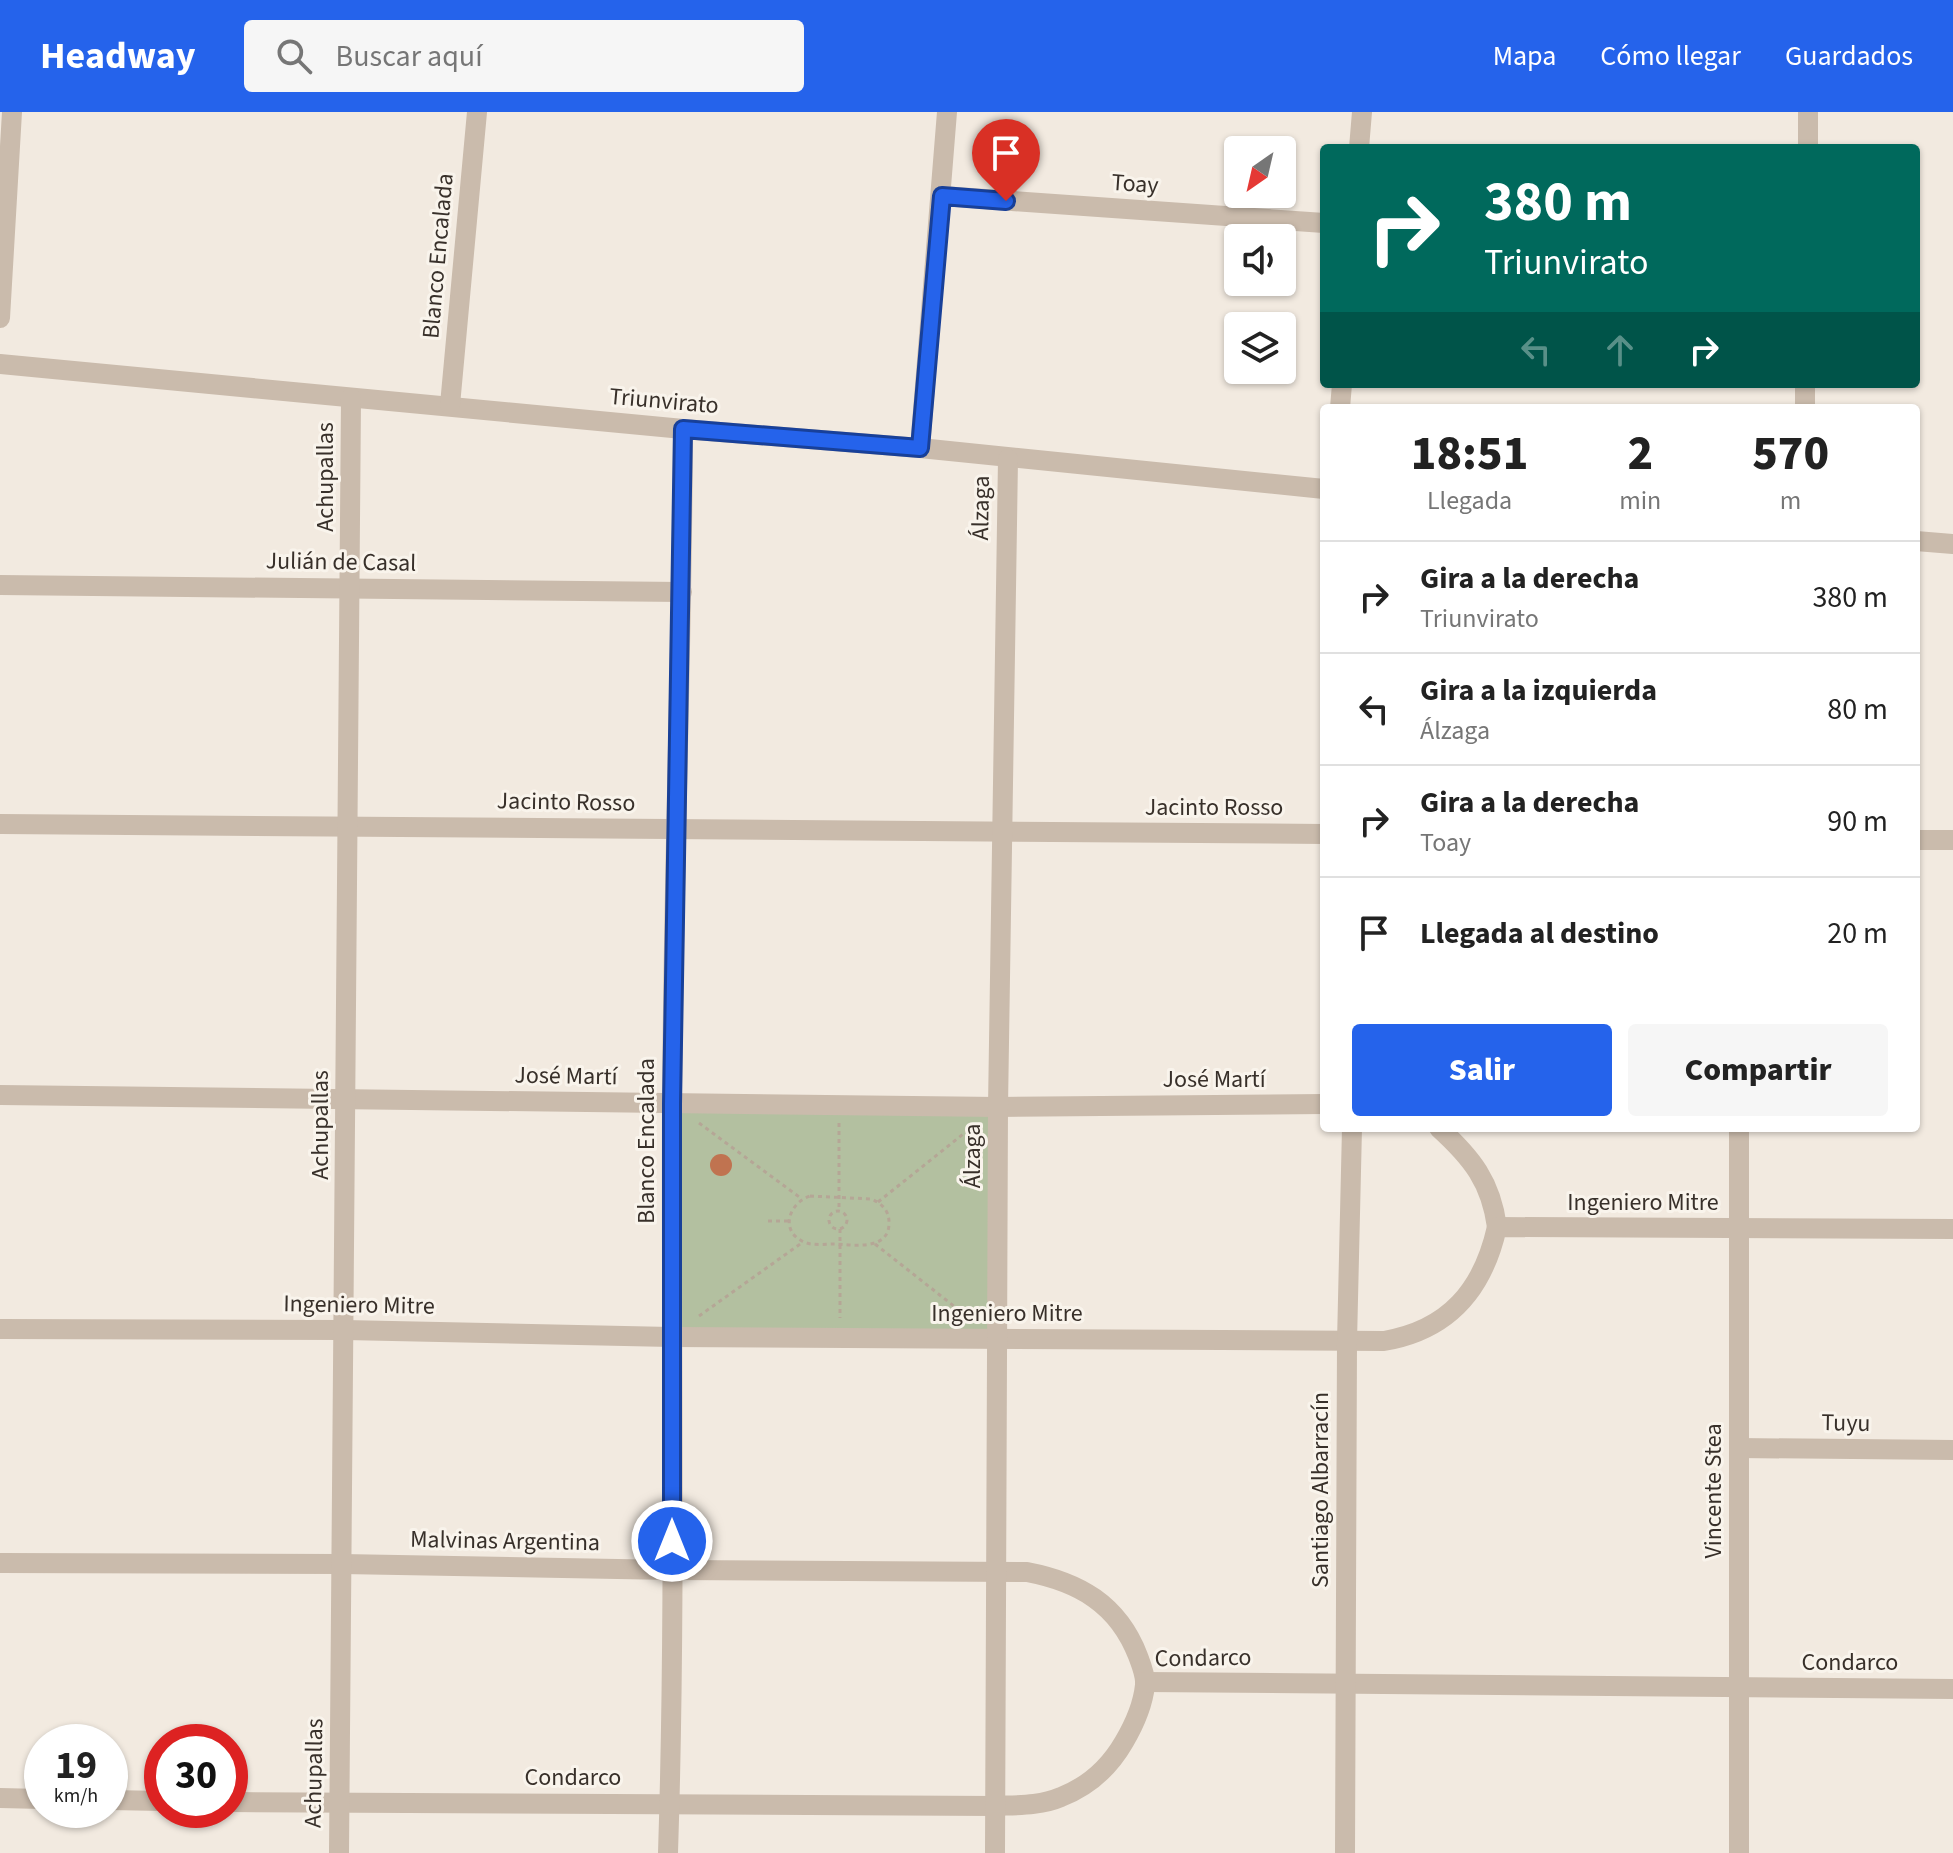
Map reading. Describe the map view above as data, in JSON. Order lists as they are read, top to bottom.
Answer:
{
  "streets": {
    "street": [
      "Toay",
      "Blanco Encalada",
      "Triunvirato",
      "Achupallas",
      "Álzaga",
      "Julián de Casal",
      "Jacinto Rosso",
      "José Martí",
      "Ingeniero Mitre",
      "Tuyu",
      "Santiago Albarracín",
      "Vincente Stea",
      "Malvinas Argentina",
      "Condarco"
    ]
  },
  "crossings": [
    ["Blanco Encalada", "Triunvirato"],
    ["Blanco Encalada", "Julián de Casal"],
    ["Blanco Encalada", "Jacinto Rosso"],
    ["Blanco Encalada", "José Martí"],
    ["Blanco Encalada", "Ingeniero Mitre"],
    ["Blanco Encalada", "Malvinas Argentina"],
    ["Blanco Encalada", "Condarco"],
    ["Triunvirato", "Achupallas"],
    ["Triunvirato", "Álzaga"],
    ["Achupallas", "Julián de Casal"],
    ["Achupallas", "Jacinto Rosso"],
    ["Achupallas", "José Martí"],
    ["Achupallas", "Ingeniero Mitre"],
    ["Achupallas", "Malvinas Argentina"],
    ["Achupallas", "Condarco"],
    ["Álzaga", "Jacinto Rosso"],
    ["Álzaga", "José Martí"],
    ["Álzaga", "Ingeniero Mitre"],
    ["Álzaga", "Malvinas Argentina"],
    ["Álzaga", "Condarco"],
    ["Ingeniero Mitre", "Santiago Albarracín"],
    ["Ingeniero Mitre", "Vincente Stea"],
    ["Tuyu", "Vincente Stea"],
    ["Santiago Albarracín", "Condarco"],
    ["Vincente Stea", "Condarco"],
    ["Malvinas Argentina", "Condarco"]
  ],
  "north": "bottom left",
  "page": {
    "header": "Headway",
    "search": "Buscar aquí",
    "nav": ["Mapa", "Cómo llegar", "Guardados"],
    "turn": ["380 m", "Triunvirato"],
    "eta": [
      "18:51",
      "Llegada",
      "2",
      "min",
      "570",
      "m"
    ],
    "list": [
      {
        "name": "Gira a la derecha",
        "note": "Triunvirato",
        "value": "380 m"
      },
      {
        "name": "Gira a la izquierda",
        "note": "Álzaga",
        "value": "80 m"
      },
      {
        "name": "Gira a la derecha",
        "note": "Toay",
        "value": "90 m"
      },
      {
        "name": "Llegada al destino",
        "value": "20 m"
      }
    ],
    "buttons": ["Salir", "Compartir"],
    "speed": "19 km/h",
    "limit": "30"
  }
}
